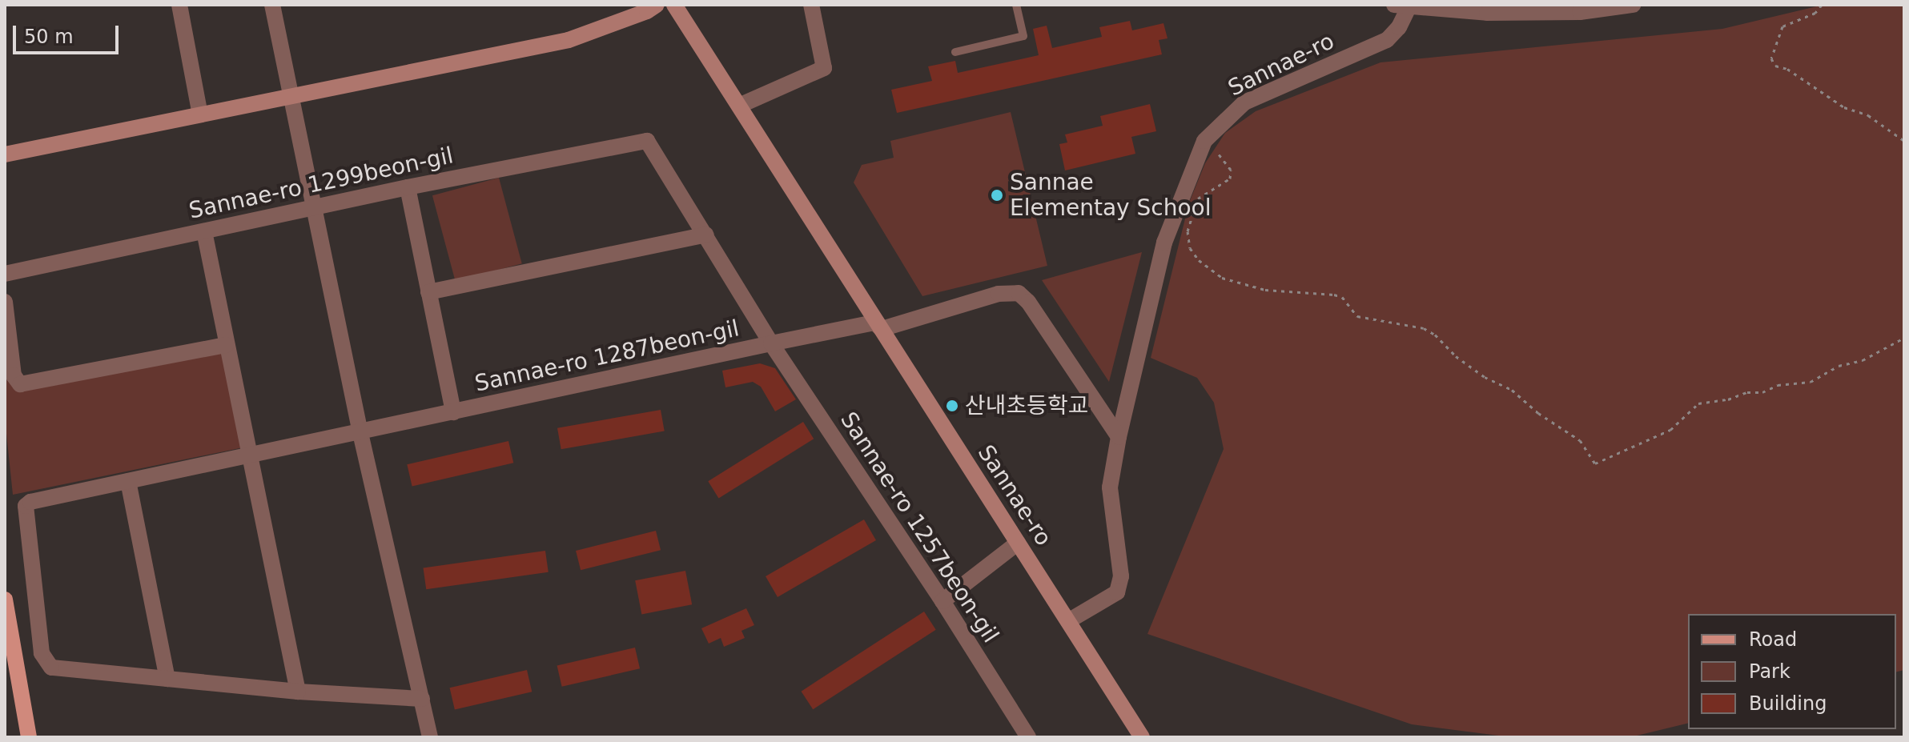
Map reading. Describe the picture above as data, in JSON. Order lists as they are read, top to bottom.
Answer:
{
  "streets": {
    "main road": ["Sannae-ro"],
    "street": ["Sannae-ro 1299beon-gil", "Sannae-ro 1287beon-gil", "Sannae-ro 1257beon-gil"]
  },
  "crossings": [
    ["Sannae-ro", "Sannae-ro 1287beon-gil"],
    ["Sannae-ro 1299beon-gil", "Sannae-ro 1287beon-gil"],
    ["Sannae-ro 1287beon-gil", "Sannae-ro 1257beon-gil"]
  ],
  "places": ["Sannae Elementay School", "산내초등학교"],
  "legend": ["Road", "Park", "Building"],
  "scale_bar": "50 m"
}
